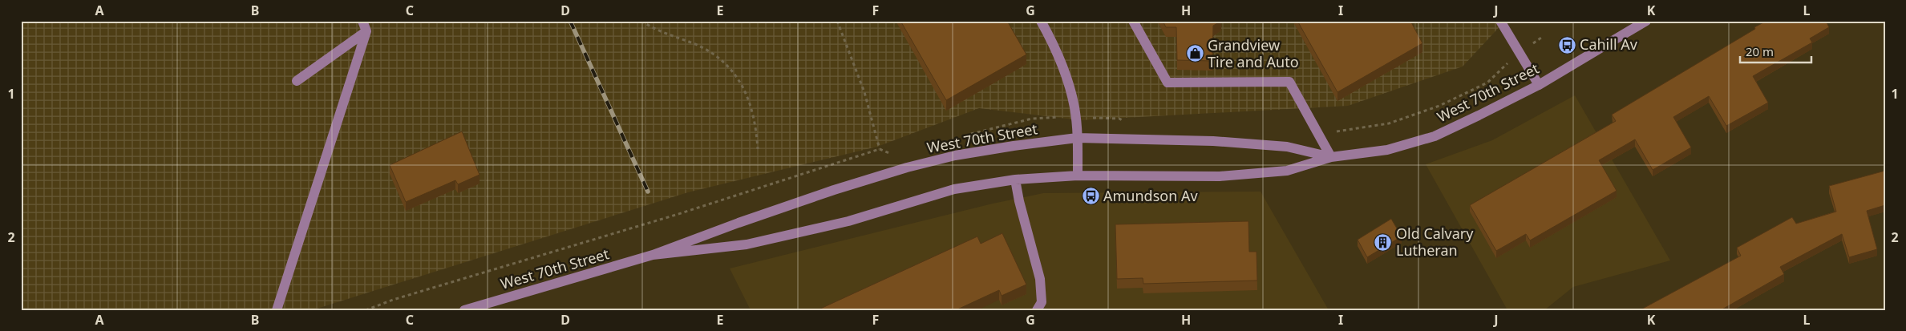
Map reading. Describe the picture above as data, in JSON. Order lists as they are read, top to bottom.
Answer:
{
  "streets": {
    "street": ["West 70th Street"]
  },
  "places": {
    "bus stop": ["Cahill Av", "Amundson Av"],
    "shop": ["Grandview Tire and Auto"],
    "building": ["Old Calvary Lutheran"]
  },
  "scale_bar": "20 m",
  "grid": {
    "columns": [
      "A",
      "B",
      "C",
      "D",
      "E",
      "F",
      "G",
      "H",
      "I",
      "J",
      "K",
      "L"
    ],
    "rows": ["1", "2"]
  }
}
